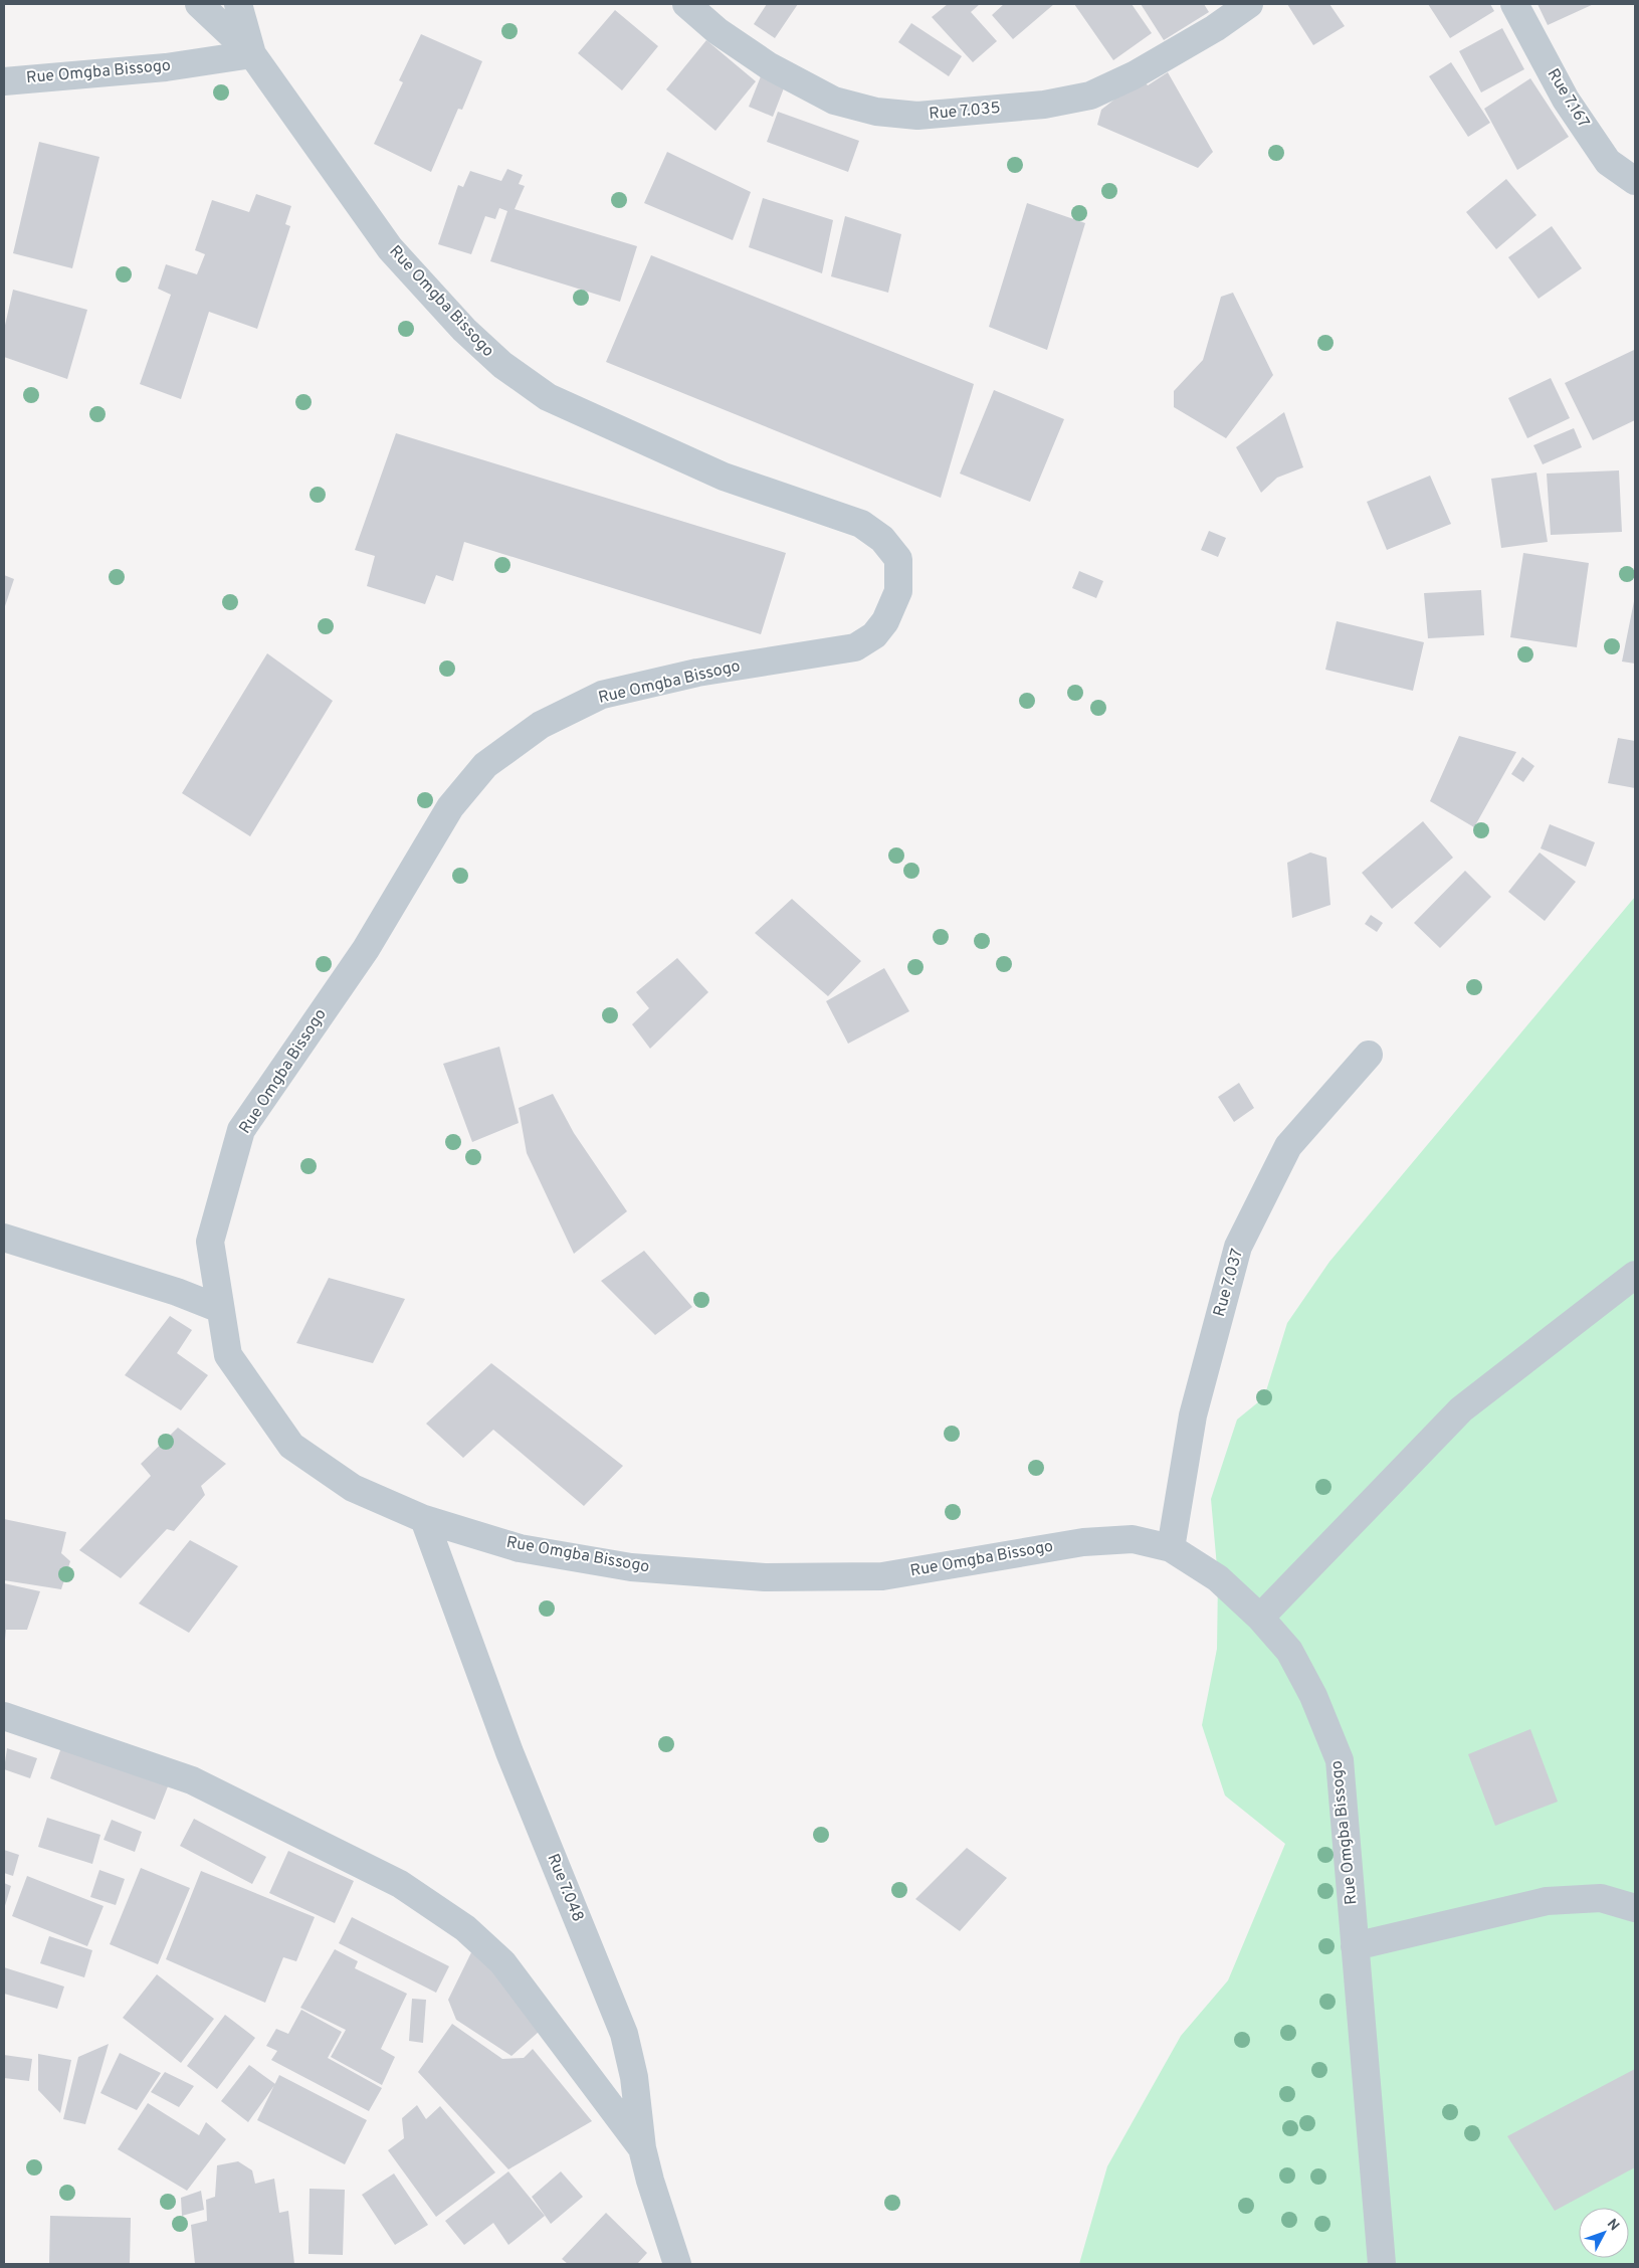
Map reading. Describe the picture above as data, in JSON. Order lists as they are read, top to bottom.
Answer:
{
  "streets": {
    "street": [
      "Rue Omgba Bissogo",
      "Rue 7.167",
      "Rue 7.035",
      "Rue 7.037",
      "Rue 7.048"
    ]
  },
  "crossings": [
    ["Rue Omgba Bissogo", "Rue 7.037"],
    ["Rue Omgba Bissogo", "Rue 7.048"]
  ],
  "north": "top right"
}
